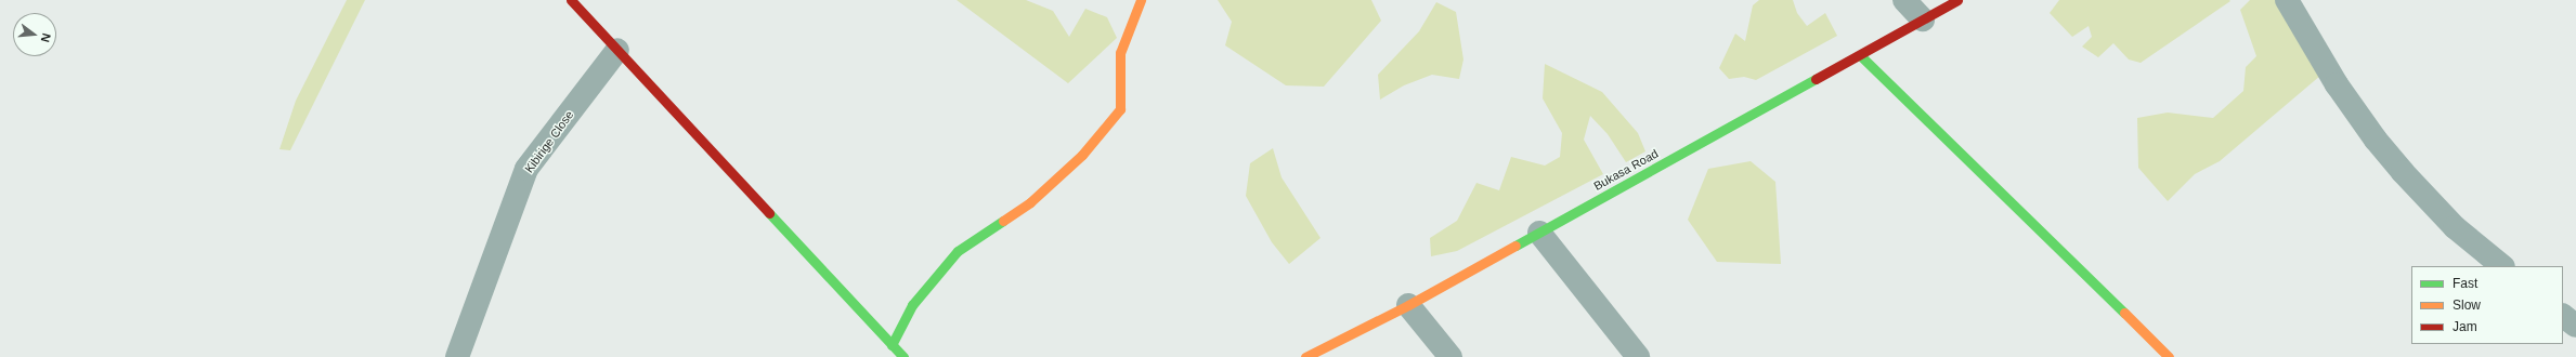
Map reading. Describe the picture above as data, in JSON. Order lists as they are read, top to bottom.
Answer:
{
  "streets": {
    "street": ["Kibirige Close", "Bukasa Road"]
  },
  "legend": ["Fast", "Slow", "Jam"],
  "north": "right"
}
